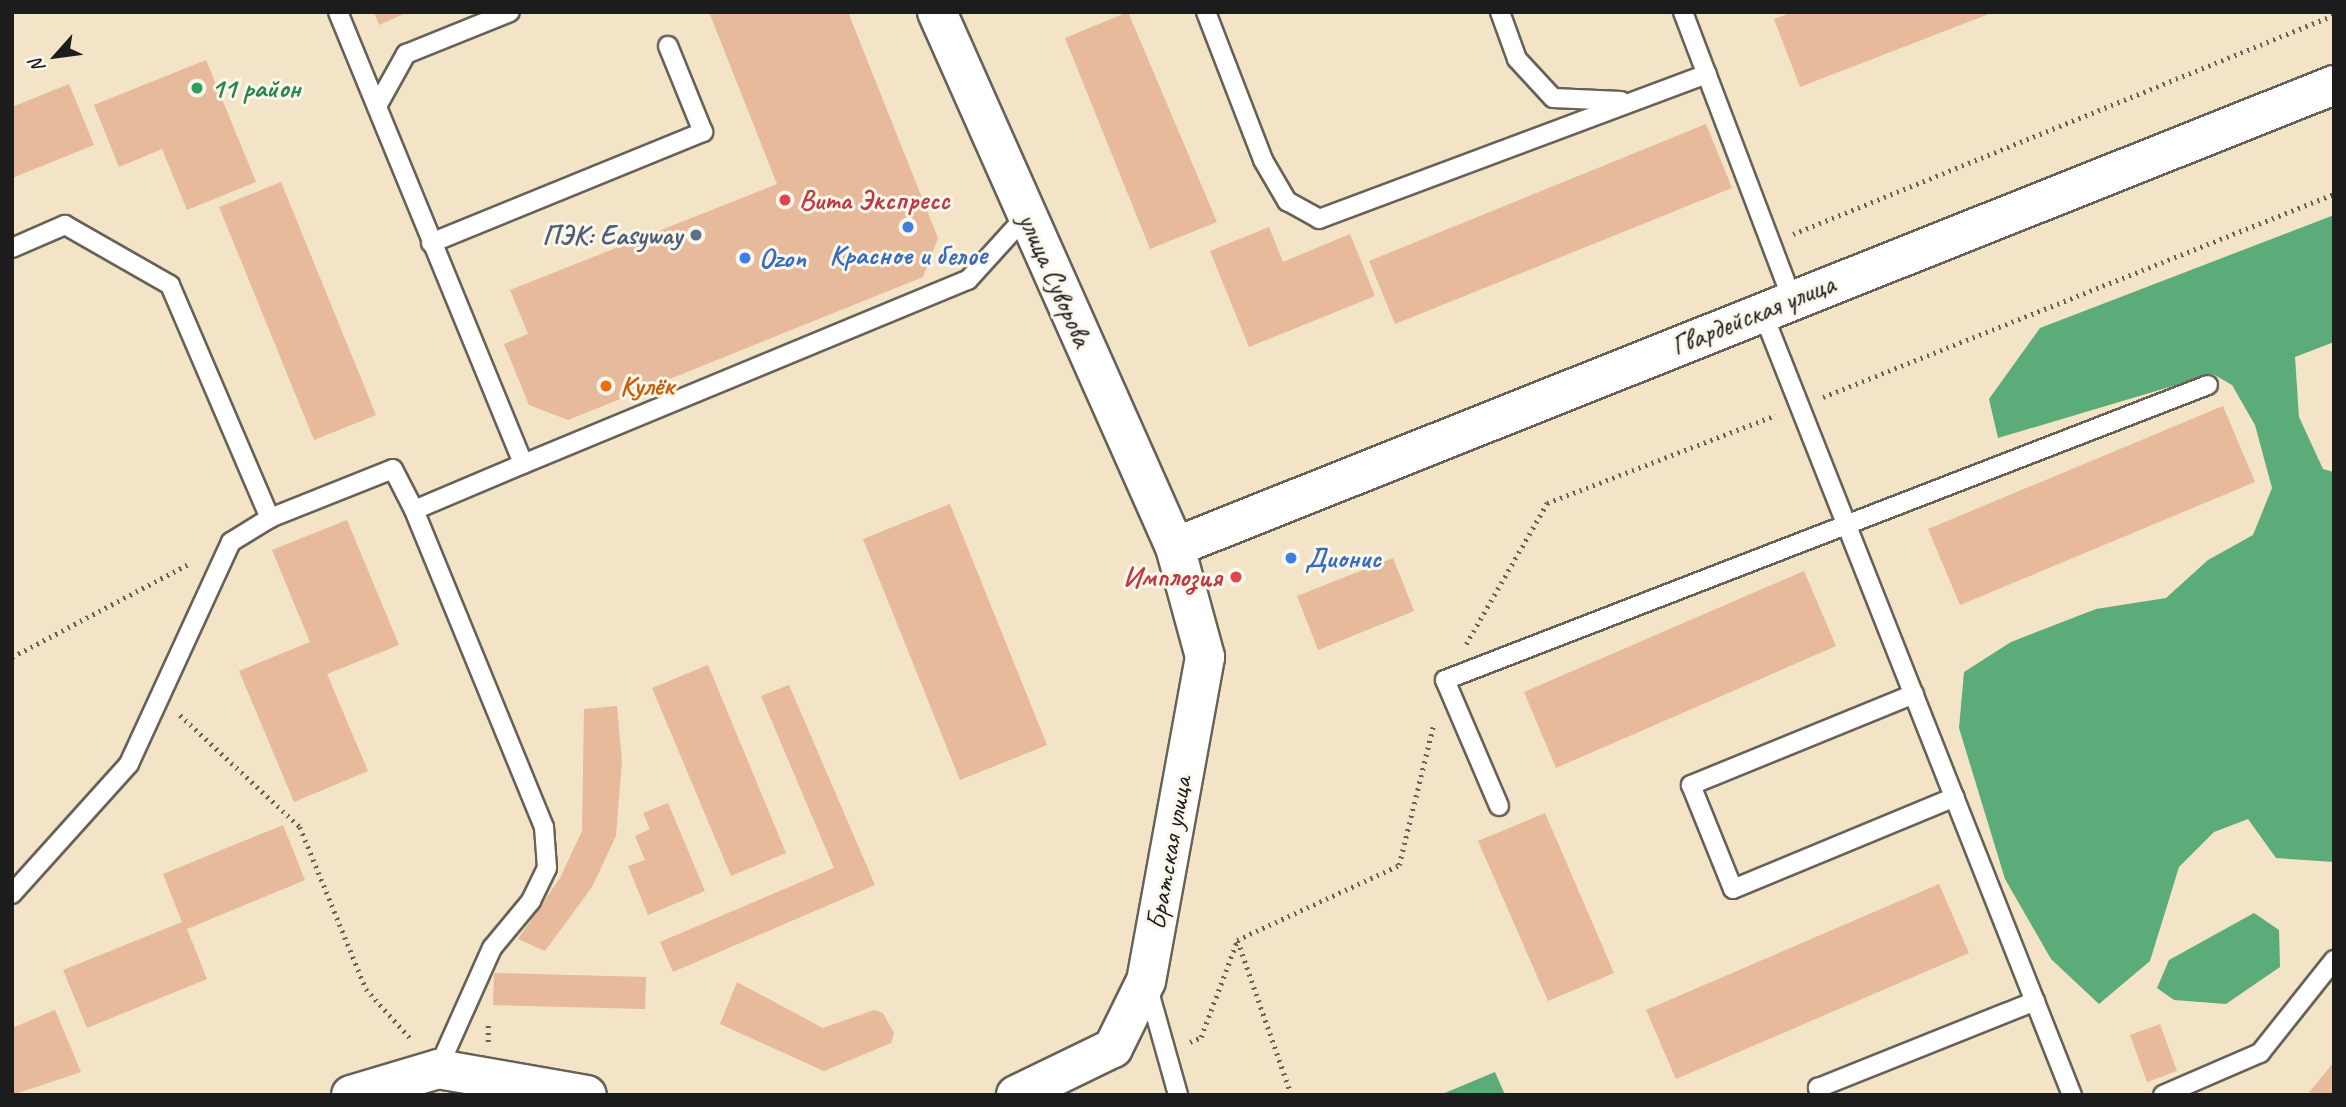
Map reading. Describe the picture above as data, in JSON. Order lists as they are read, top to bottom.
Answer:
{
  "streets": {
    "street": ["улица Суворова", "Гвардейская улица", "Братская улица"]
  },
  "crossings": [
    ["улица Суворова", "Гвардейская улица"],
    ["улица Суворова", "Братская улица"],
    ["Гвардейская улица", "Братская улица"]
  ],
  "places": [
    "11 район",
    "Вита Экспресс",
    "Красное и белое",
    "ПЭК: Easyway",
    "Ozon",
    "Кулёк",
    "Дионис",
    "Имплозия"
  ],
  "north": "bottom left"
}
